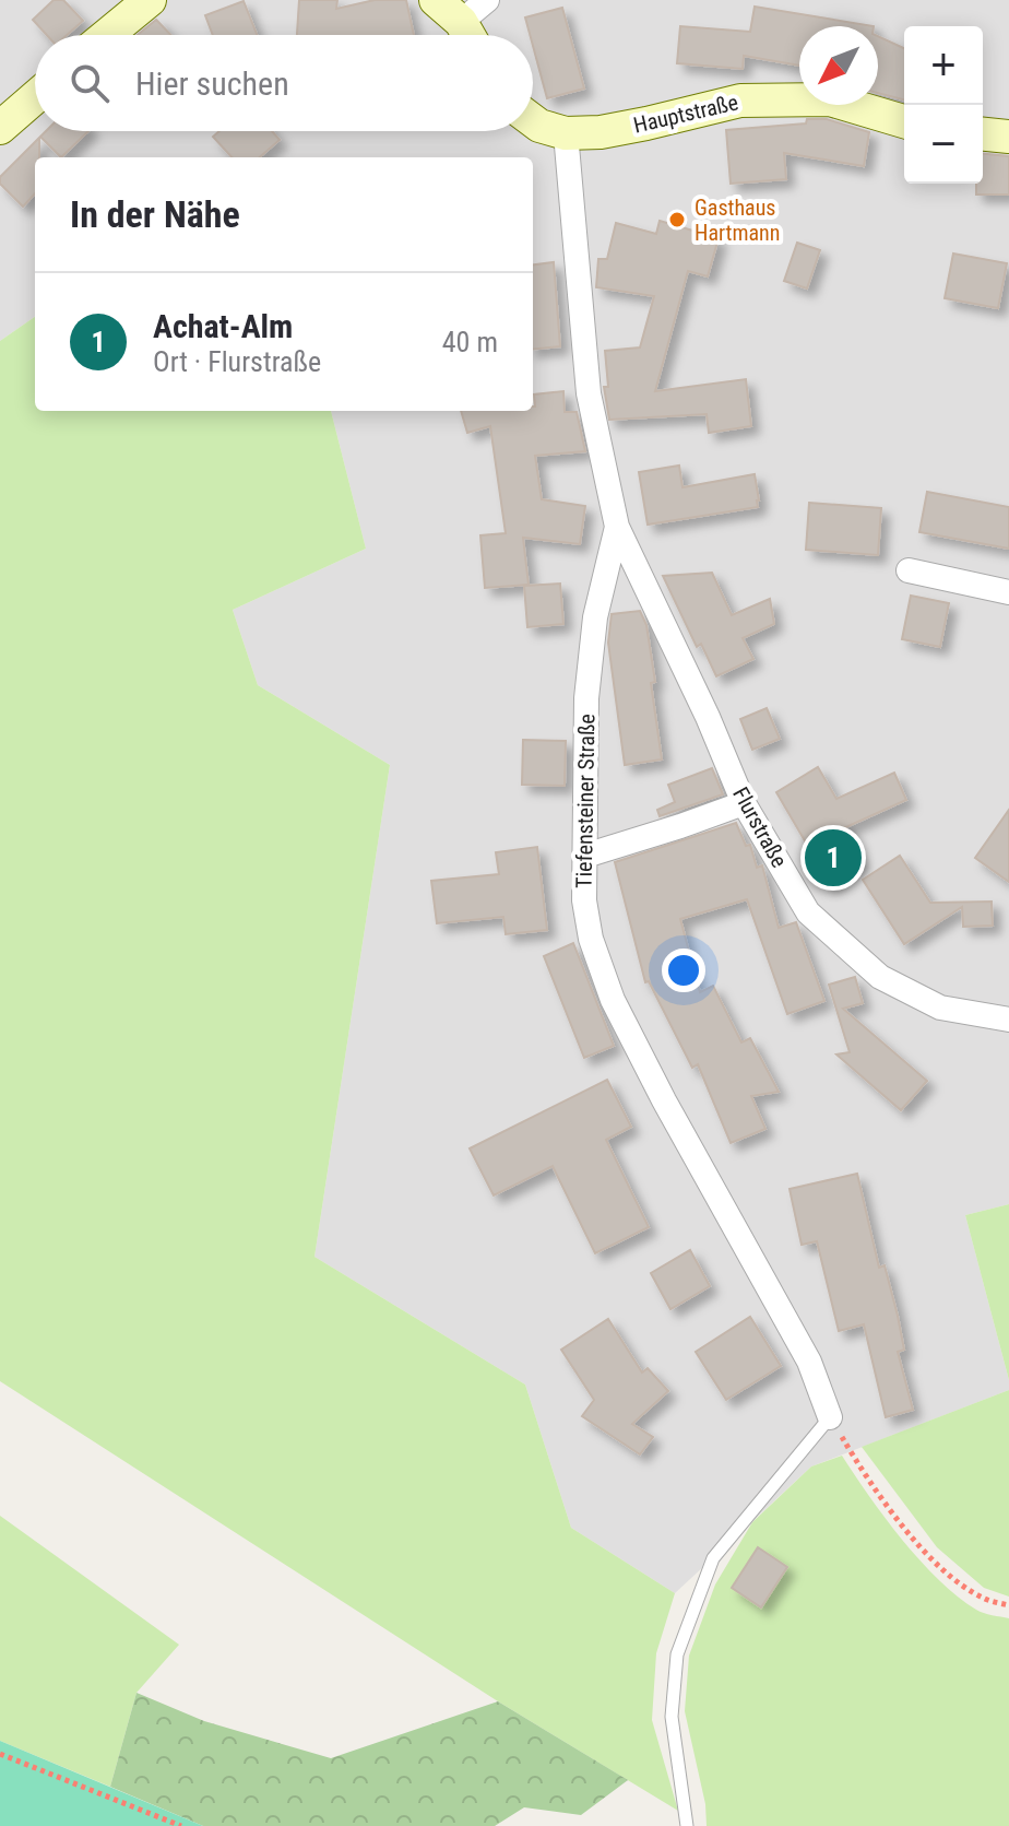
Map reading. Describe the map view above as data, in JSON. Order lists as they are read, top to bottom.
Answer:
{
  "streets": {
    "main road": ["Hauptstraße"],
    "street": ["Tiefensteiner Straße", "Flurstraße"]
  },
  "crossings": [
    ["Hauptstraße", "Tiefensteiner Straße"],
    ["Tiefensteiner Straße", "Flurstraße"]
  ],
  "places": ["Gasthaus Hartmann"],
  "north": "bottom left",
  "page": {
    "map_buttons": ["+", "−"],
    "search": "Hier suchen",
    "heading": "In der Nähe",
    "list": [
      {
        "mark": "1",
        "name": "Achat-Alm",
        "note": "Ort · Flurstraße",
        "value": "40 m"
      }
    ],
    "pins": "1"
  }
}
